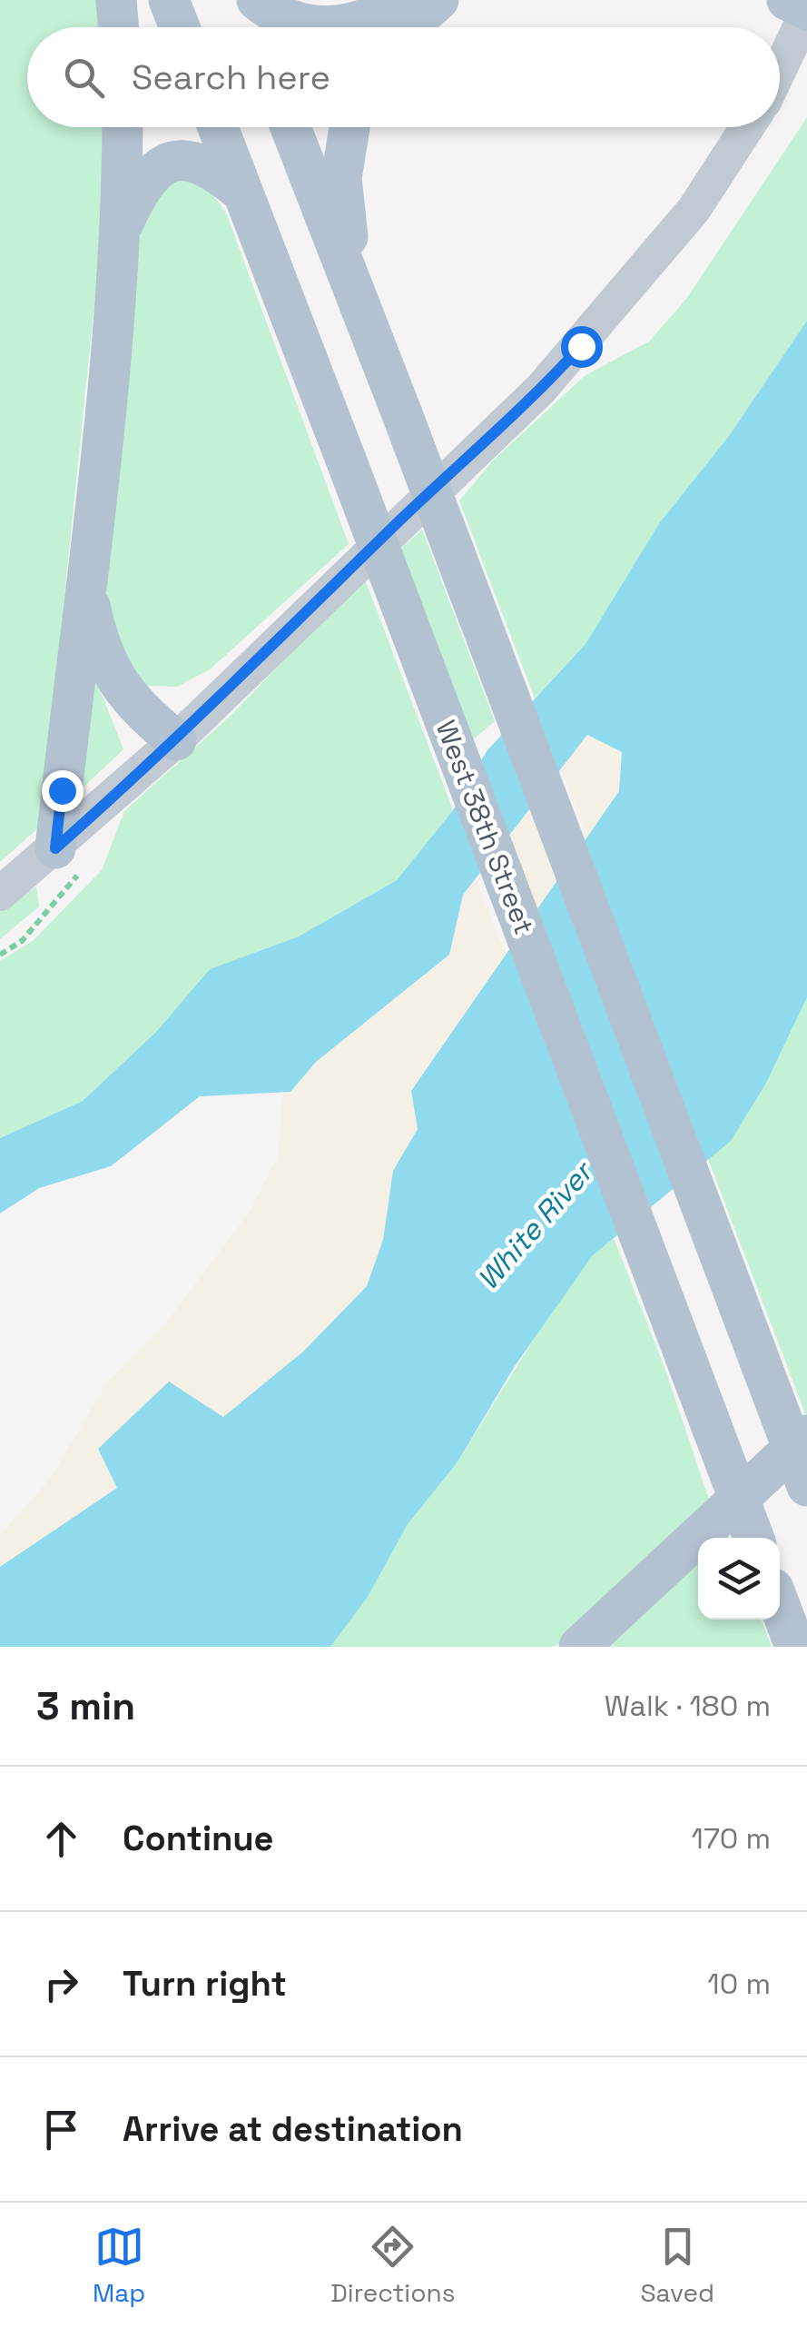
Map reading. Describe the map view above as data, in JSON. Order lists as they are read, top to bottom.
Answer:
{
  "streets": {
    "main road": ["West 38th Street"]
  },
  "water": ["White River"],
  "page": {
    "search": "Search here",
    "heading": ["3 min", "Walk · 180 m"],
    "list": [
      ["Continue", "170 m"],
      ["Turn right", "10 m"],
      "Arrive at destination"
    ],
    "nav": ["Map", "Directions", "Saved"]
  }
}
